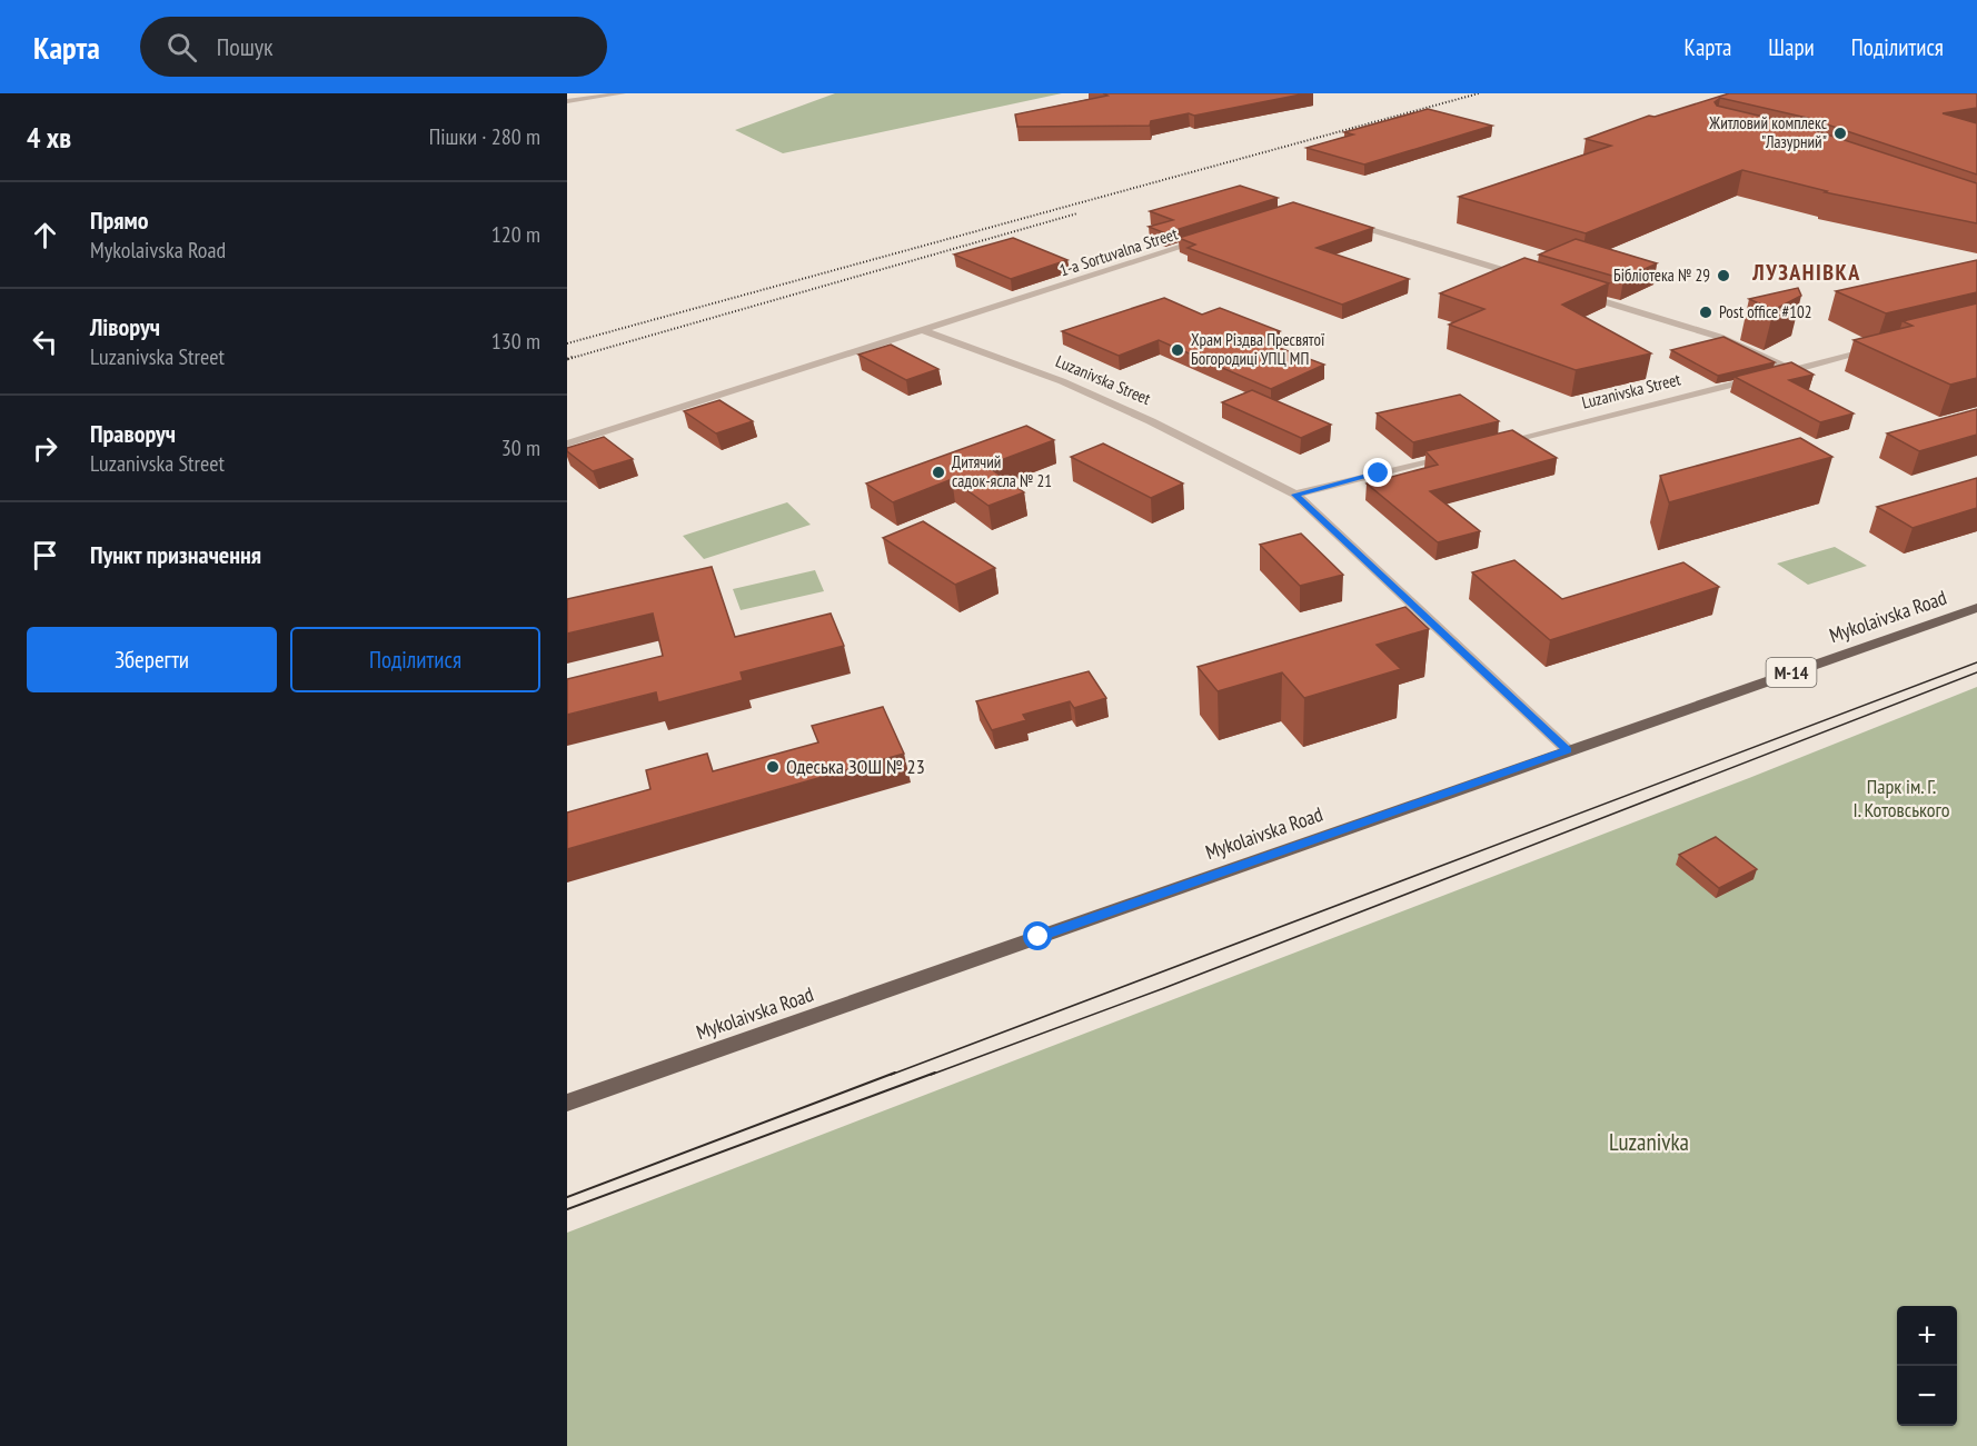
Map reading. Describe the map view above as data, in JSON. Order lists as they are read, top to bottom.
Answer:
{
  "streets": {
    "main road": ["Mykolaivska Road", "М-14"],
    "street": ["1-a Sortuvalna Street", "Luzanivska Street"]
  },
  "crossings": [
    ["1-a Sortuvalna Street", "Luzanivska Street"],
    ["Luzanivska Street", "Mykolaivska Road"]
  ],
  "districts": ["ЛУЗАНІВКА"],
  "parks": ["Парк ім. Г. І. Котовського", "Luzanivka"],
  "places": [
    "Житловий комплекс \"Лазурний\"",
    "Бібліотека № 29",
    "Post office #102",
    "Храм Різдва Пресвятої Богородиці УПЦ МП",
    "Дитячий садок-ясла № 21",
    "Одеська ЗОШ № 23"
  ],
  "page": {
    "header": "Карта",
    "search": "Пошук",
    "nav": ["Карта", "Шари", "Поділитися"],
    "heading": ["4 хв", "Пішки · 280 m"],
    "list": [
      ["Прямо", "Mykolaivska Road", "120 m"],
      ["Ліворуч", "Luzanivska Street", "130 m"],
      ["Праворуч", "Luzanivska Street", "30 m"],
      "Пункт призначення"
    ],
    "buttons": ["Зберегти", "Поділитися"],
    "map_buttons": ["+", "−"]
  }
}
